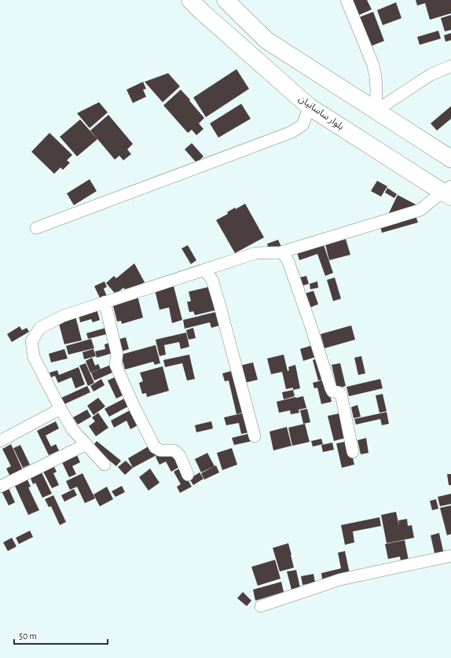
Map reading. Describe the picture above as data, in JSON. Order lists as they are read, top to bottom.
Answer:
{
  "streets": {
    "highway": ["بلوار ساسانیان"]
  },
  "scale_bar": "50 m"
}
